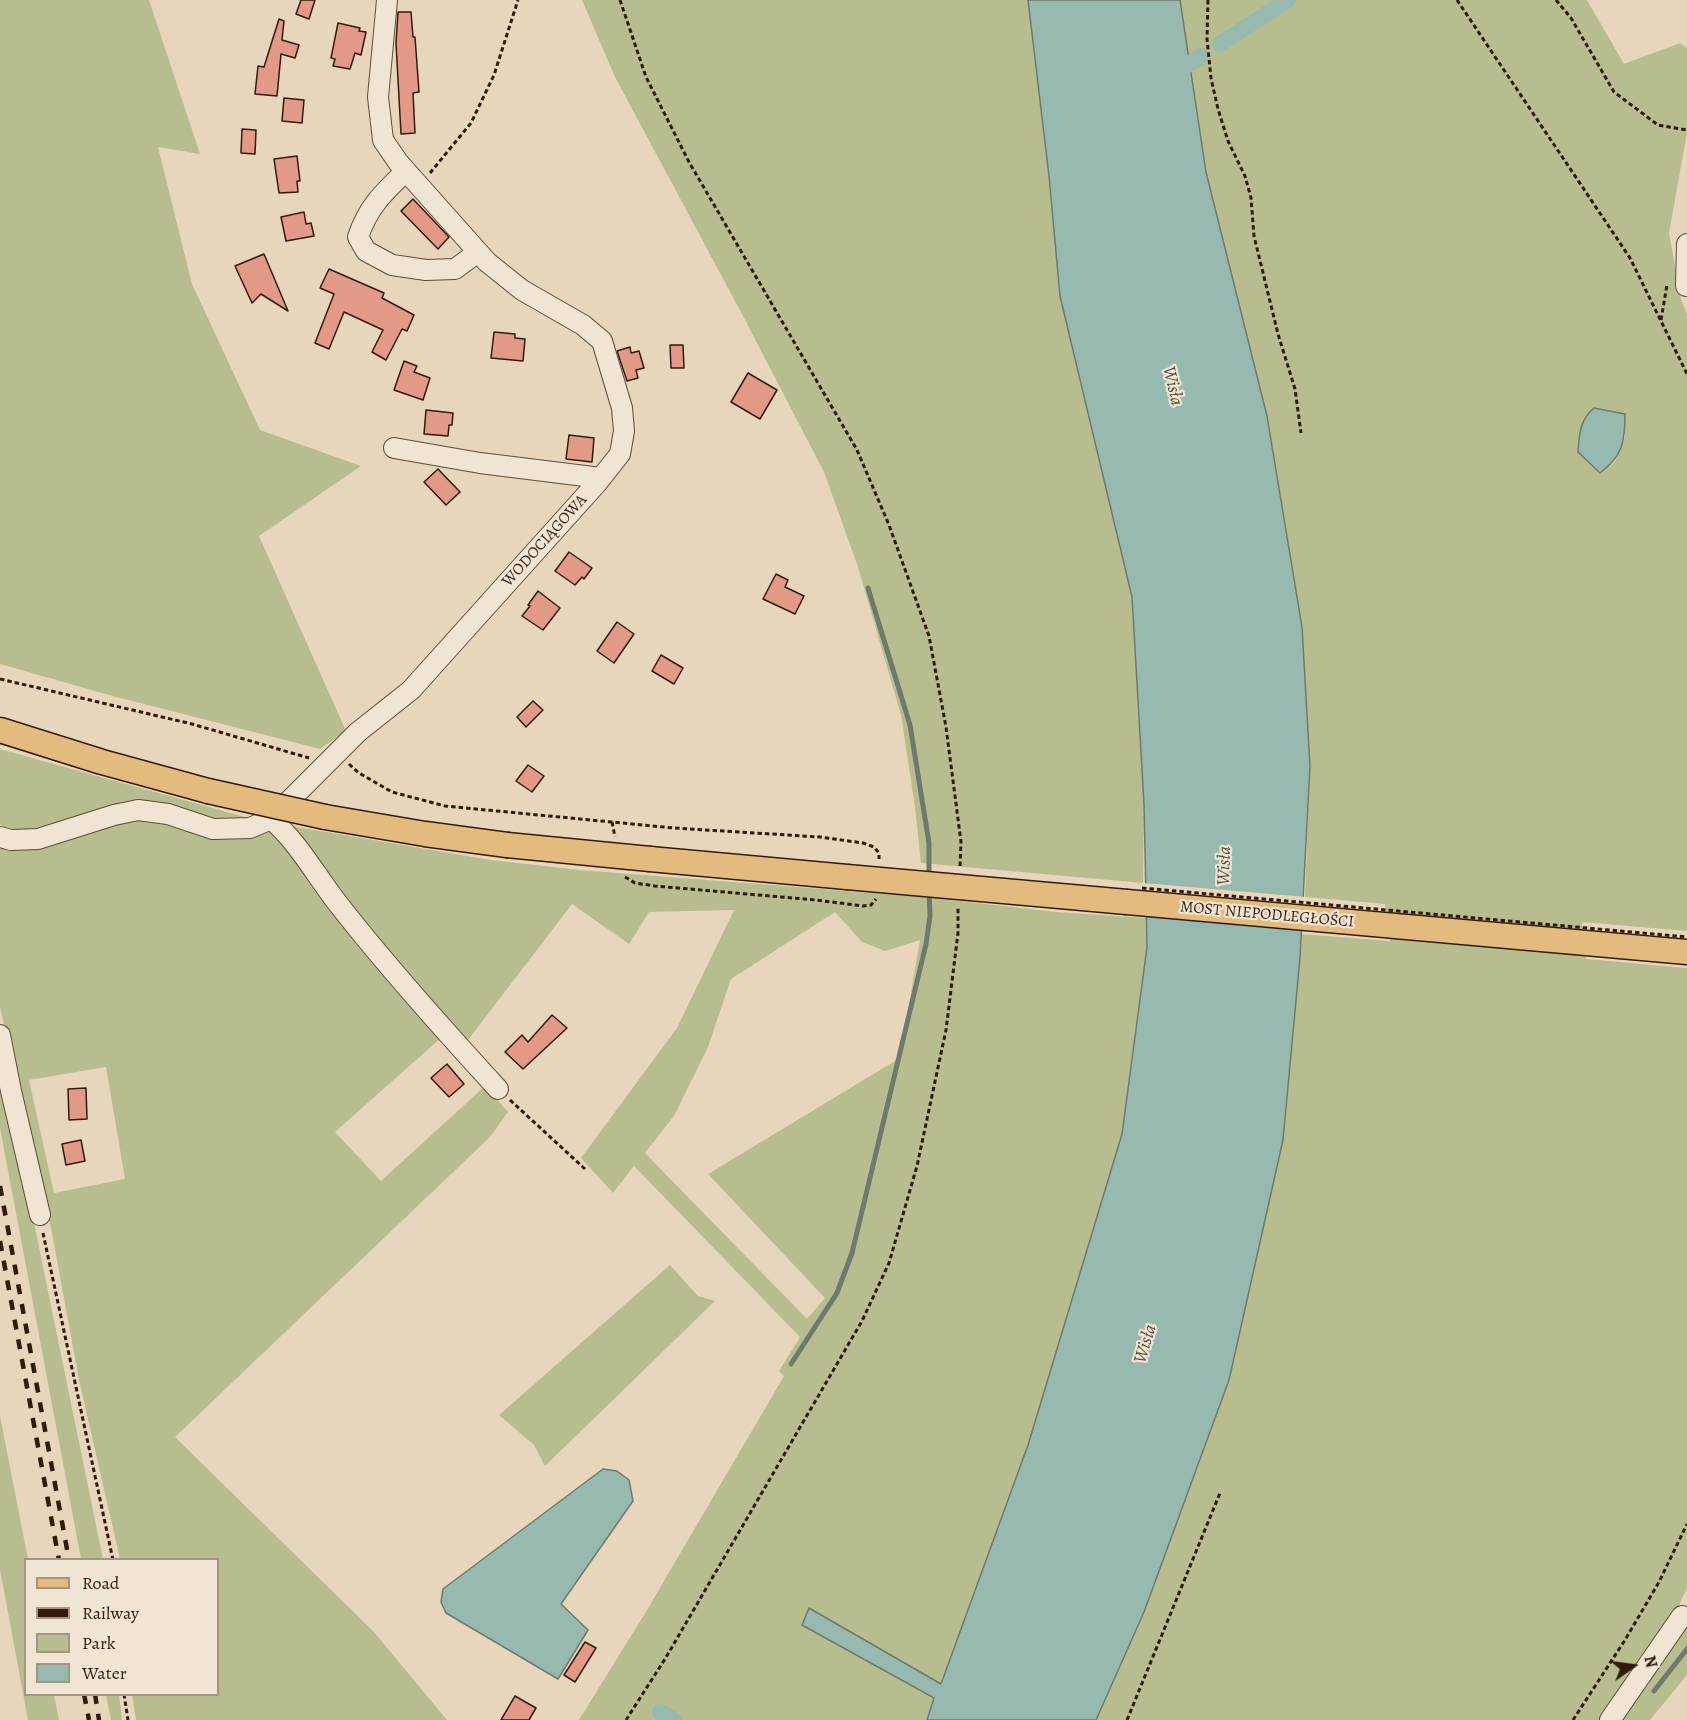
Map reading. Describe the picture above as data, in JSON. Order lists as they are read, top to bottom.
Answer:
{
  "streets": {
    "main road": ["MOST NIEPODLEGŁOŚCI"],
    "street": ["WODOCIĄGOWA"]
  },
  "water": ["Wisła"],
  "legend": [
    "Road",
    "Railway",
    "Park",
    "Water"
  ],
  "north": "right"
}
